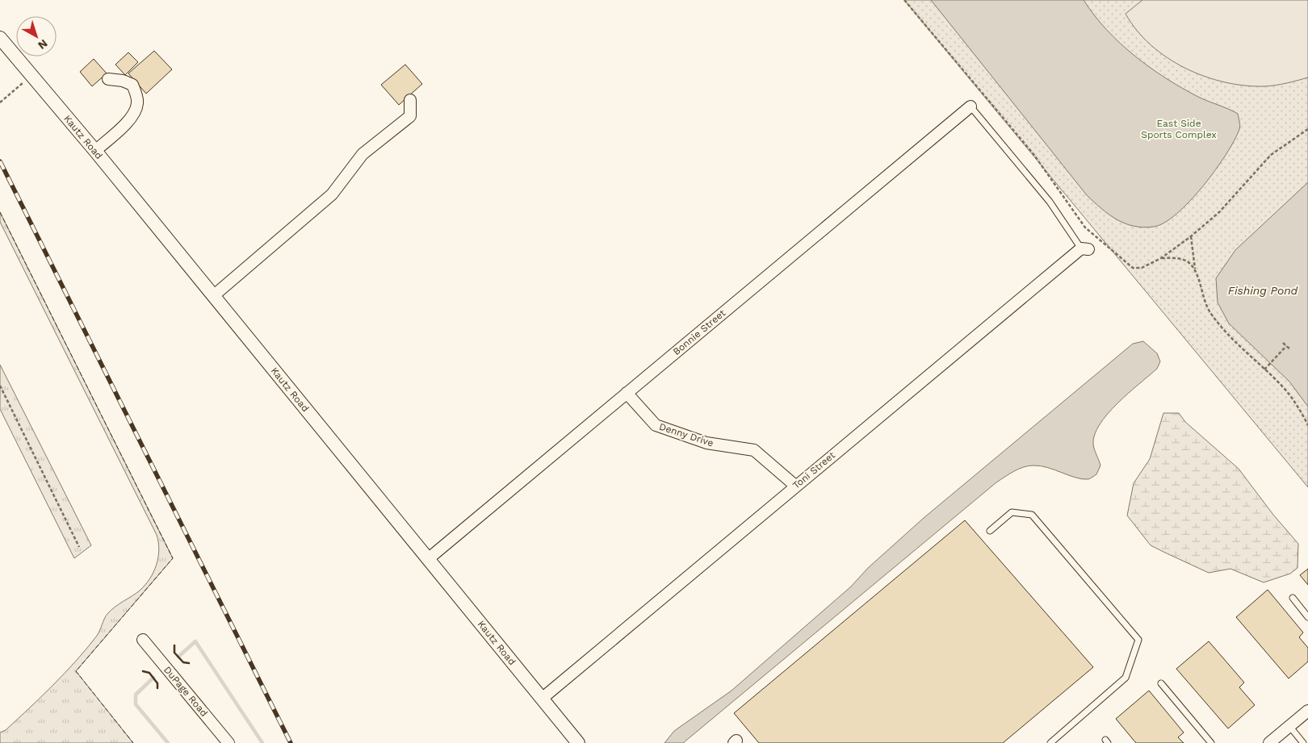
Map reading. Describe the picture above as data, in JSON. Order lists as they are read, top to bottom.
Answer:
{
  "streets": {
    "street": [
      "Kautz Road",
      "Bonnie Street",
      "Denny Drive",
      "Toni Street",
      "DuPage Road"
    ]
  },
  "crossings": [
    ["Kautz Road", "Bonnie Street"],
    ["Kautz Road", "Toni Street"],
    ["Bonnie Street", "Denny Drive"],
    ["Denny Drive", "Toni Street"]
  ],
  "water": ["Fishing Pond"],
  "parks": ["East Side Sports Complex"],
  "north": "bottom right"
}
